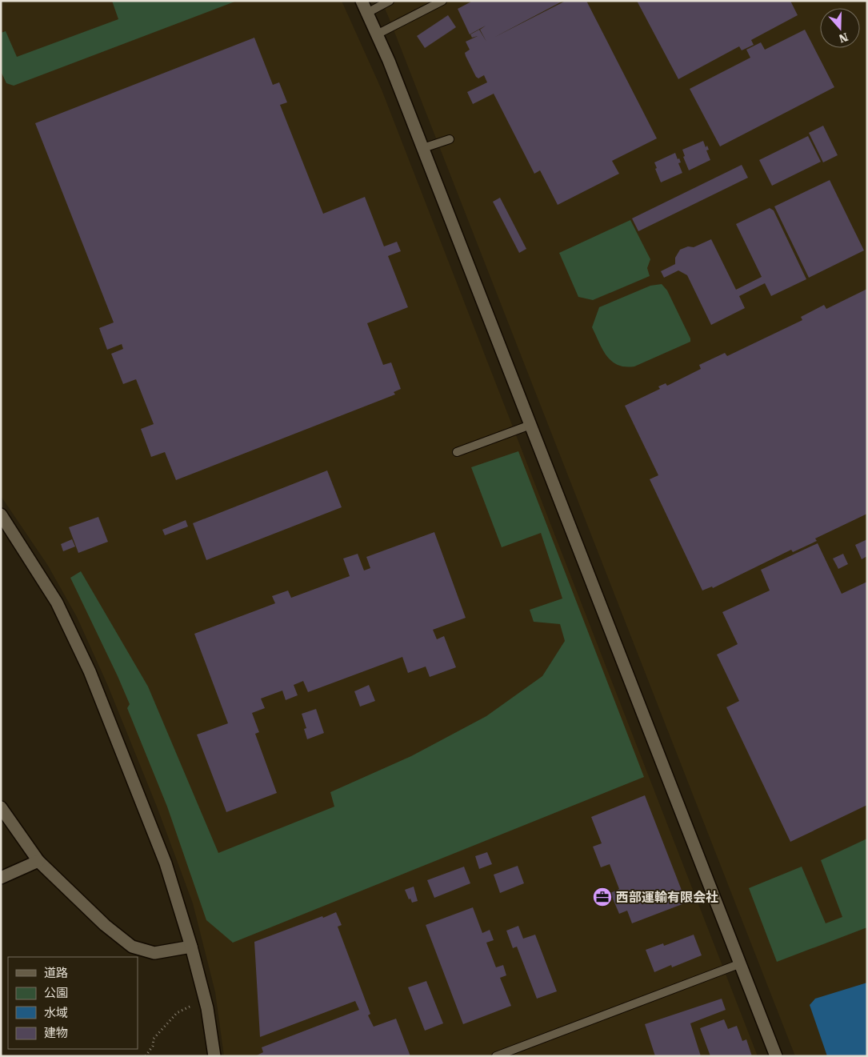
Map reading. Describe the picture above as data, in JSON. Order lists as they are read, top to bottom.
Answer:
{
  "places": {
    "office": ["西部運輸有限会社"]
  },
  "legend": [
    "道路",
    "公園",
    "水域",
    "建物"
  ],
  "north": "bottom"
}
